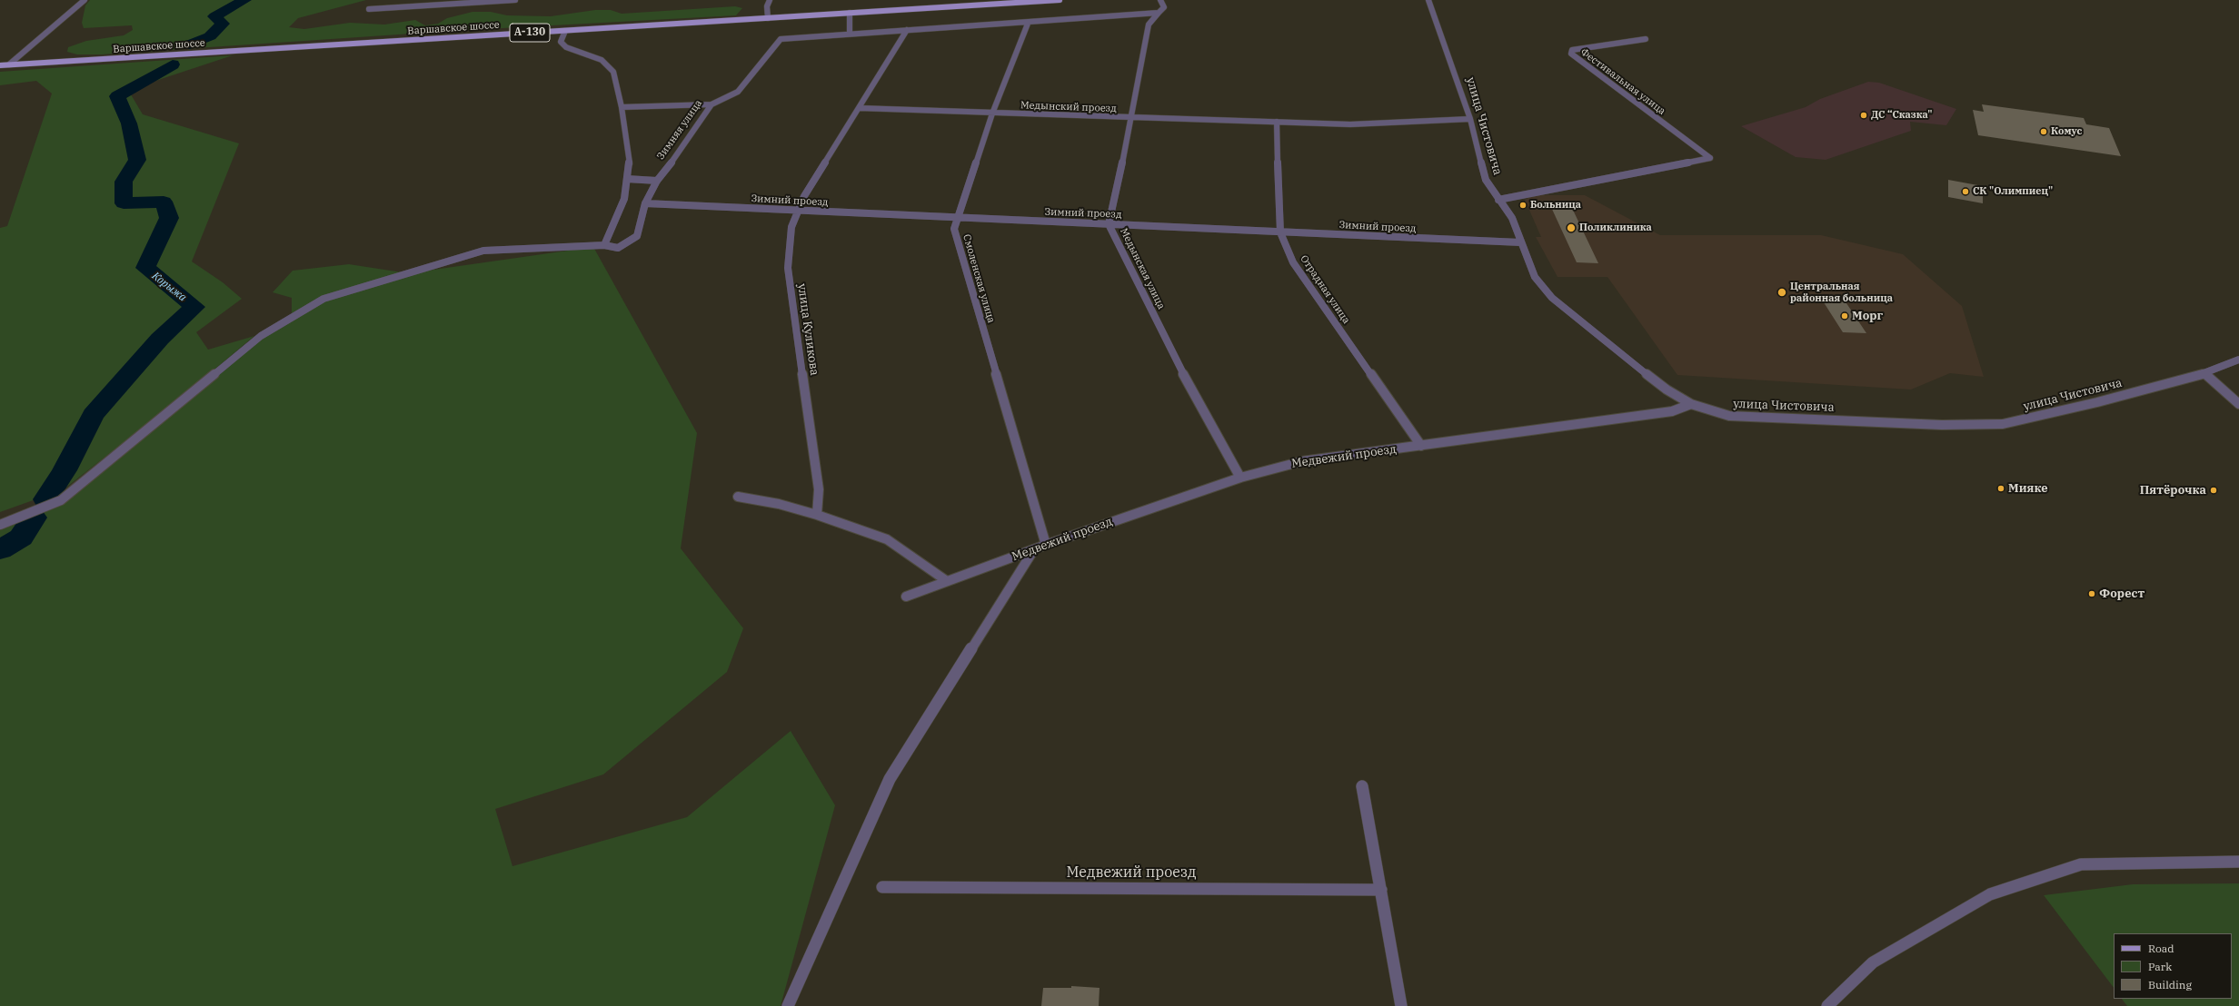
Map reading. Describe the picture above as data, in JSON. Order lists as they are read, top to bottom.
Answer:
{
  "streets": {
    "main road": ["Варшавское шоссе", "А-130"],
    "street": [
      "Фестивальная улица",
      "Медынский проезд",
      "улица Чистовича",
      "Зимняя улица",
      "Зимний проезд",
      "Медынская улица",
      "Смоленская улица",
      "Отрадная улица",
      "улица Куликова",
      "Медвежий проезд"
    ]
  },
  "crossings": [
    ["Фестивальная улица", "улица Чистовича"],
    ["Медынский проезд", "улица Чистовича"],
    ["Медынский проезд", "Медынская улица"],
    ["Медынский проезд", "Смоленская улица"],
    ["Медынский проезд", "Отрадная улица"],
    ["Медынский проезд", "улица Куликова"],
    ["улица Чистовича", "Зимний проезд"],
    ["улица Чистовича", "Медвежий проезд"],
    ["Зимняя улица", "Зимний проезд"],
    ["Зимний проезд", "Медынская улица"],
    ["Зимний проезд", "Смоленская улица"],
    ["Зимний проезд", "Отрадная улица"],
    ["Зимний проезд", "улица Куликова"],
    ["Медынская улица", "Медвежий проезд"],
    ["Смоленская улица", "Медвежий проезд"],
    ["Отрадная улица", "Медвежий проезд"]
  ],
  "water": ["Корыжа"],
  "places": [
    "ДС “Сказка\"",
    "Комус",
    "СК \"Олимпиец\"",
    "Больница",
    "Поликлиника",
    "Центральная районная больница",
    "Морг",
    "Мияке",
    "Пятёрочка",
    "Форест"
  ],
  "legend": ["Road", "Park", "Building"]
}
